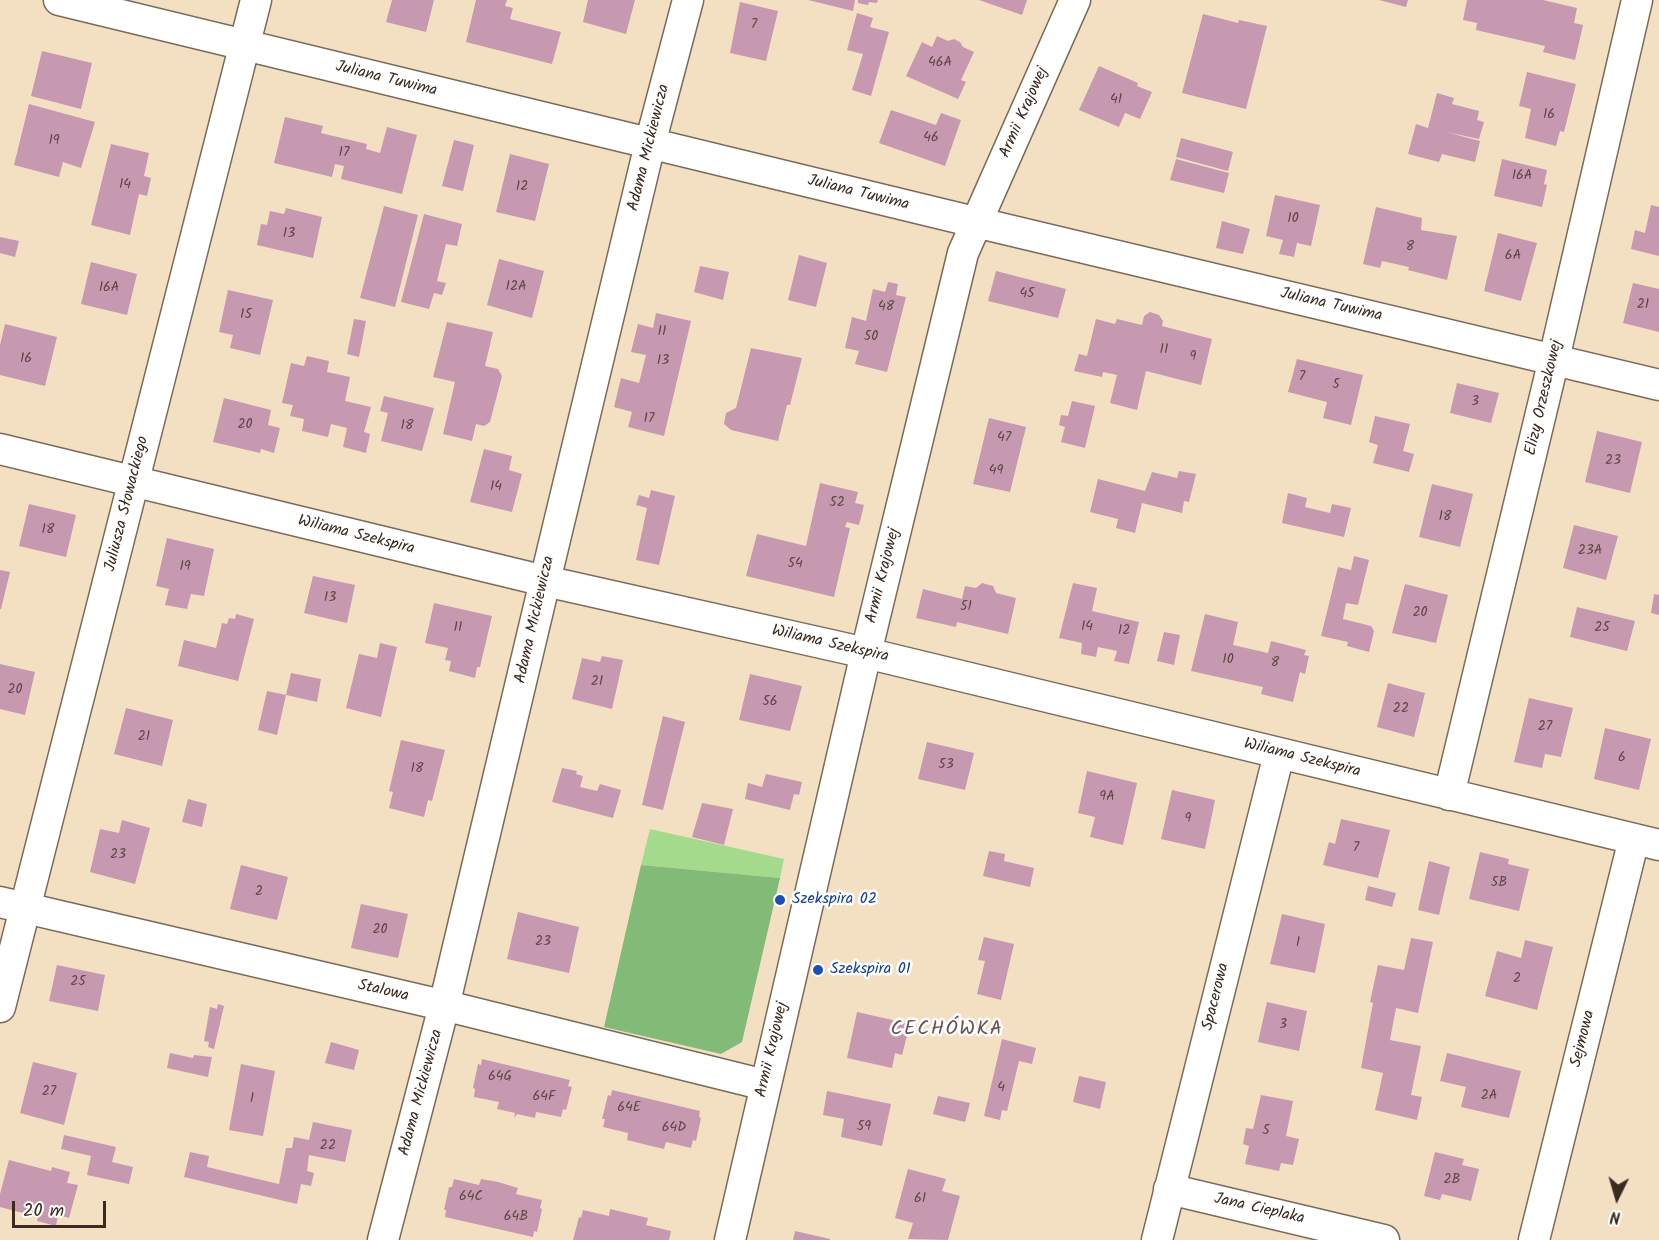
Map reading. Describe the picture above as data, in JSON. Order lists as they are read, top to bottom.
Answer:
{
  "streets": {
    "street": [
      "Juliana Tuwima",
      "Armii Krajowej",
      "Adama Mickiewicza",
      "Elizy Orzeszkowej",
      "Juliusza Słowackiego",
      "Wiliama Szekspira",
      "Stalowa",
      "Spacerowa",
      "Sejmowa",
      "Jana Cieplaka"
    ]
  },
  "crossings": [
    ["Juliana Tuwima", "Armii Krajowej"],
    ["Juliana Tuwima", "Adama Mickiewicza"],
    ["Juliana Tuwima", "Elizy Orzeszkowej"],
    ["Juliana Tuwima", "Juliusza Słowackiego"],
    ["Armii Krajowej", "Wiliama Szekspira"],
    ["Armii Krajowej", "Stalowa"],
    ["Adama Mickiewicza", "Wiliama Szekspira"],
    ["Adama Mickiewicza", "Stalowa"],
    ["Elizy Orzeszkowej", "Wiliama Szekspira"],
    ["Juliusza Słowackiego", "Wiliama Szekspira"],
    ["Juliusza Słowackiego", "Stalowa"],
    ["Wiliama Szekspira", "Spacerowa"],
    ["Wiliama Szekspira", "Sejmowa"],
    ["Spacerowa", "Jana Cieplaka"]
  ],
  "districts": ["CECHÓWKA"],
  "places": ["Szekspira 02", "Szekspira 01"],
  "house_numbers": [
    "7",
    "46A",
    "41",
    "16",
    "46",
    "19",
    "17",
    "16A",
    "14",
    "12",
    "10",
    "13",
    "8",
    "6A",
    "12A",
    "16A",
    "45",
    "21",
    "48",
    "15",
    "11",
    "50",
    "11",
    "9",
    "16",
    "13",
    "7",
    "5",
    "3",
    "17",
    "20",
    "18",
    "47",
    "23",
    "49",
    "14",
    "52",
    "18",
    "18",
    "23A",
    "54",
    "19",
    "13",
    "51",
    "20",
    "14",
    "11",
    "25",
    "12",
    "10",
    "8",
    "21",
    "20",
    "56",
    "22",
    "27",
    "21",
    "6",
    "53",
    "18",
    "9A",
    "9",
    "7",
    "23",
    "5B",
    "2",
    "20",
    "23",
    "1",
    "2",
    "25",
    "3",
    "64G",
    "4",
    "27",
    "2A",
    "64F",
    "1",
    "64E",
    "59",
    "64D",
    "5",
    "22",
    "2B",
    "64C",
    "61",
    "64B"
  ],
  "scale_bar": "20 m",
  "north": "bottom"
}
